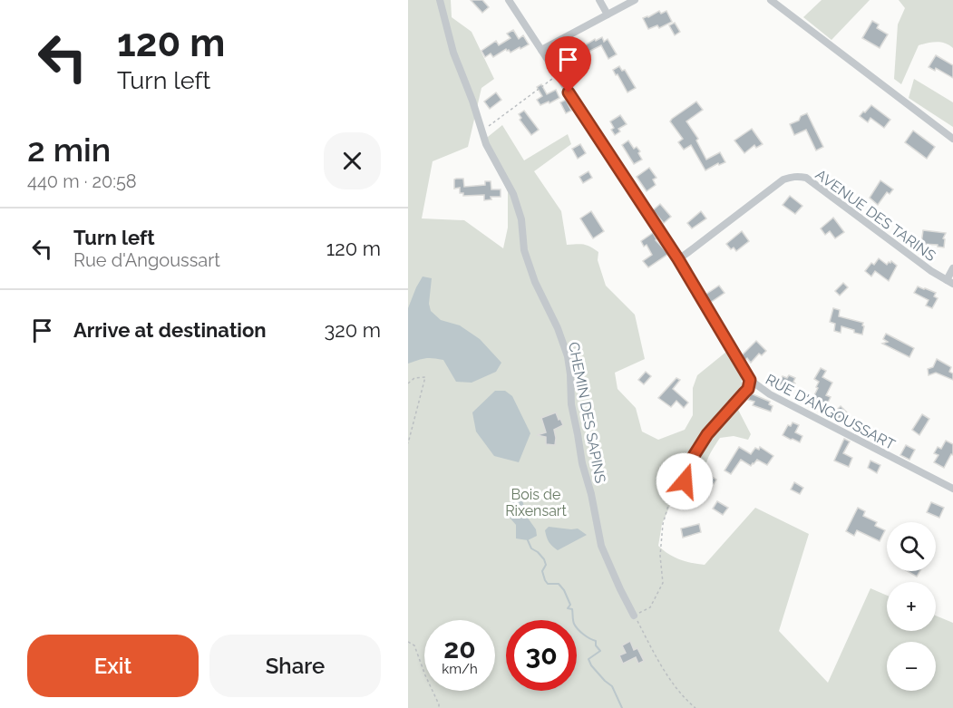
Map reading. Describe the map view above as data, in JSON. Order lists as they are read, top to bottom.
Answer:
{
  "streets": {
    "street": ["AVENUE DES TARINS", "RUE D'ANGOUSSART", "CHEMIN DES SAPINS"]
  },
  "crossings": [
    ["AVENUE DES TARINS", "RUE D'ANGOUSSART"]
  ],
  "parks": ["Bois de Rixensart"],
  "page": {
    "turn": ["120 m", "Turn left"],
    "heading": ["2 min", "440 m · 20:58"],
    "list": [
      {
        "name": "Turn left",
        "note": "Rue d'Angoussart",
        "value": "120 m"
      },
      {
        "name": "Arrive at destination",
        "value": "320 m"
      }
    ],
    "map_buttons": ["+", "−"],
    "speed": "20 km/h",
    "limit": "30",
    "buttons": ["Exit", "Share"]
  }
}
